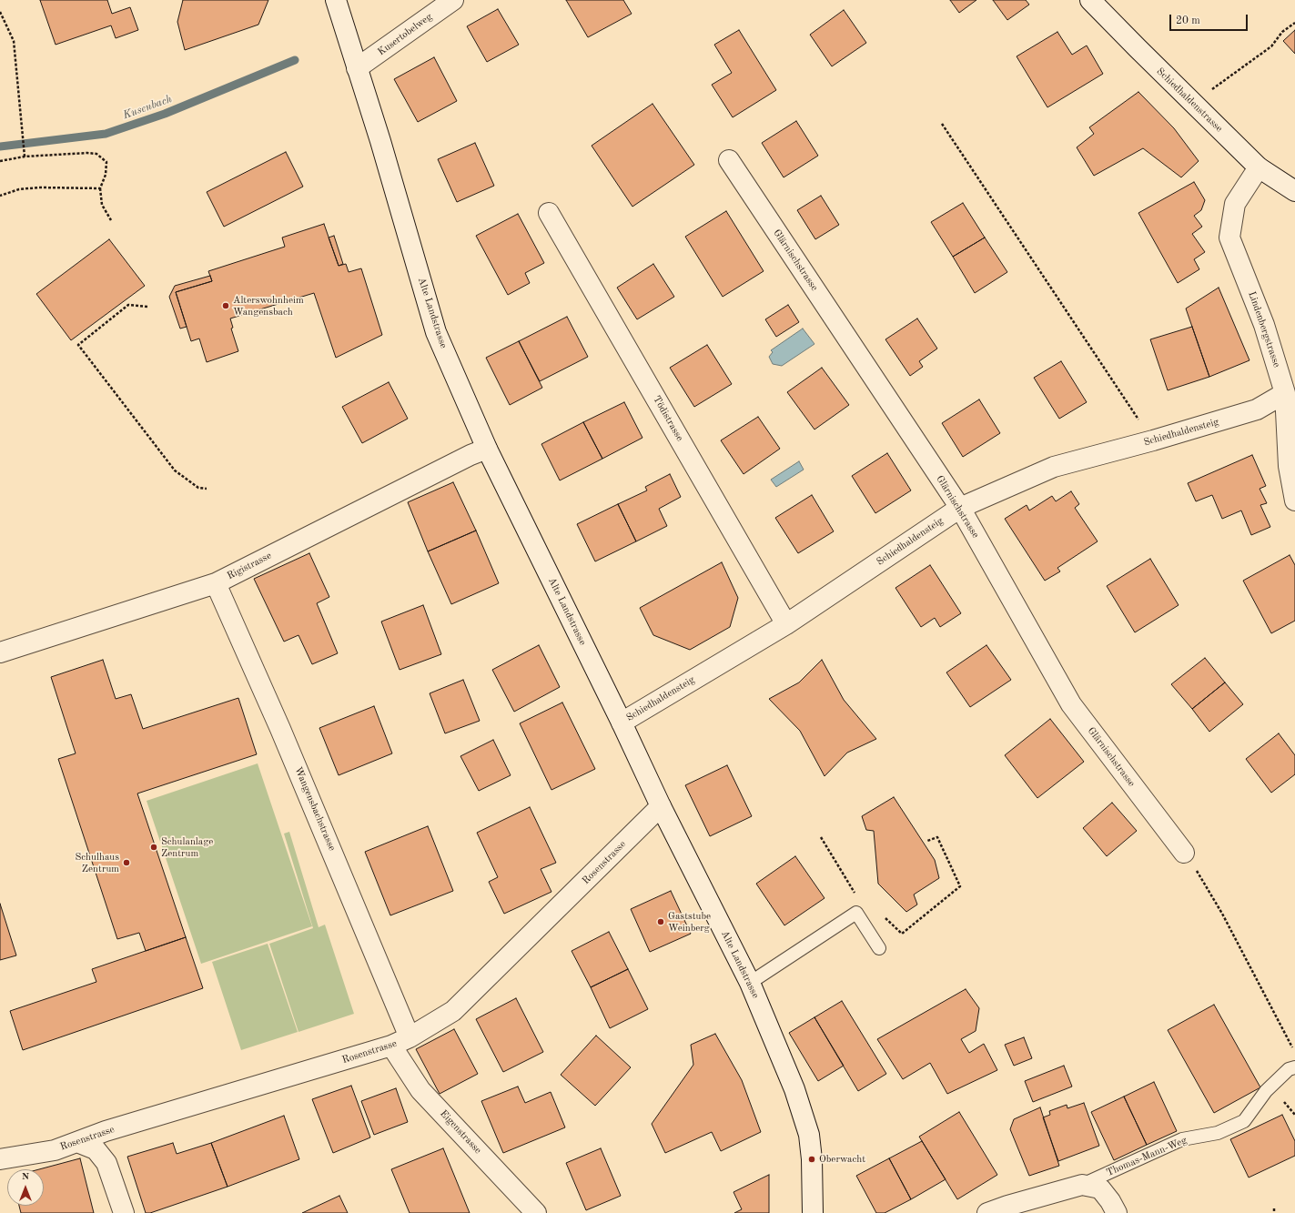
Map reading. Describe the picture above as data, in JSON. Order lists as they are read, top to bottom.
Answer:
{
  "streets": {
    "street": [
      "Kusertobelweg",
      "Schiedhaldenstrasse",
      "Glärnischstrasse",
      "Alte Landstrasse",
      "Lindenbergstrasse",
      "Tödistrasse",
      "Schiedhaldensteig",
      "Rigistrasse",
      "Wangensbachstrasse",
      "Rosenstrasse",
      "Eigenstrasse"
    ],
    "lane": ["Thomas-Mann-Weg"]
  },
  "crossings": [
    ["Kusertobelweg", "Alte Landstrasse"],
    ["Schiedhaldenstrasse", "Lindenbergstrasse"],
    ["Glärnischstrasse", "Schiedhaldensteig"],
    ["Alte Landstrasse", "Schiedhaldensteig"],
    ["Alte Landstrasse", "Rigistrasse"],
    ["Alte Landstrasse", "Rosenstrasse"],
    ["Lindenbergstrasse", "Schiedhaldensteig"],
    ["Tödistrasse", "Schiedhaldensteig"],
    ["Rigistrasse", "Wangensbachstrasse"],
    ["Wangensbachstrasse", "Rosenstrasse"],
    ["Rosenstrasse", "Eigenstrasse"]
  ],
  "water": ["Kusenbach"],
  "places": [
    "Alterswohnheim Wangensbach",
    "Schulanlage Zentrum",
    "Schulhaus Zentrum",
    "Gaststube Weinberg",
    "Oberwacht"
  ],
  "scale_bar": "20 m",
  "north": "top"
}
